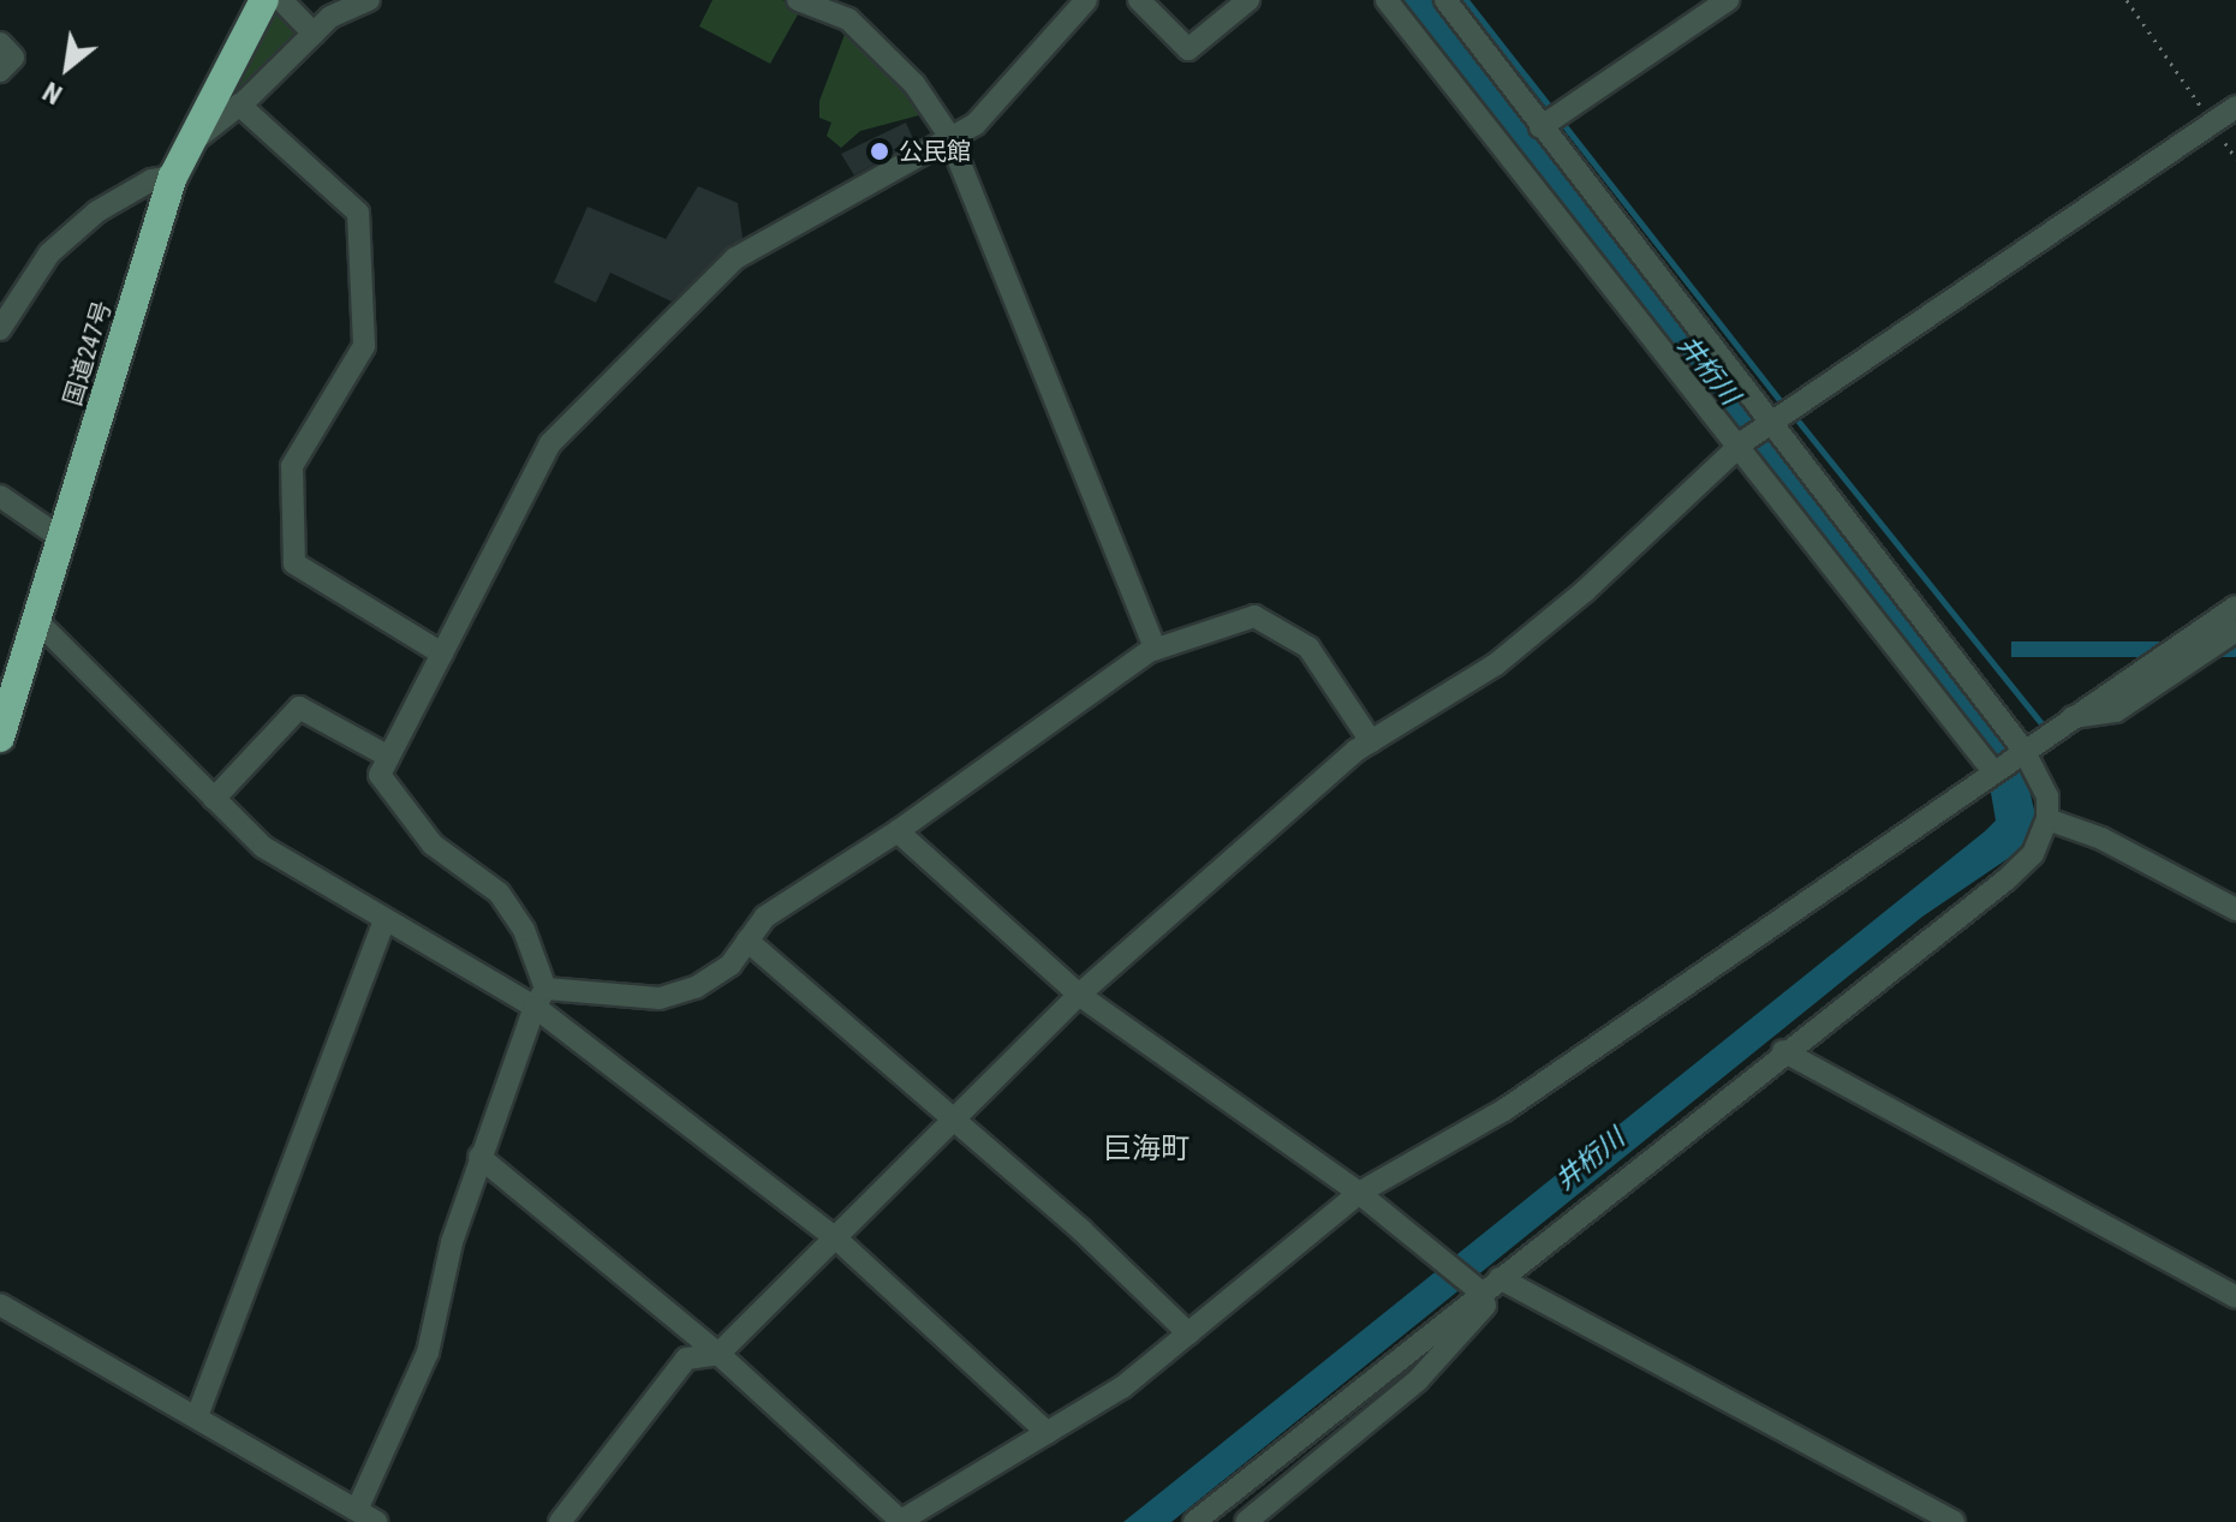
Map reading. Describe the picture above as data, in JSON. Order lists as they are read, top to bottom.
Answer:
{
  "streets": {
    "highway": ["国道247号"]
  },
  "districts": ["巨海町"],
  "water": ["井桁川"],
  "places": ["公民館"],
  "north": "bottom left"
}
